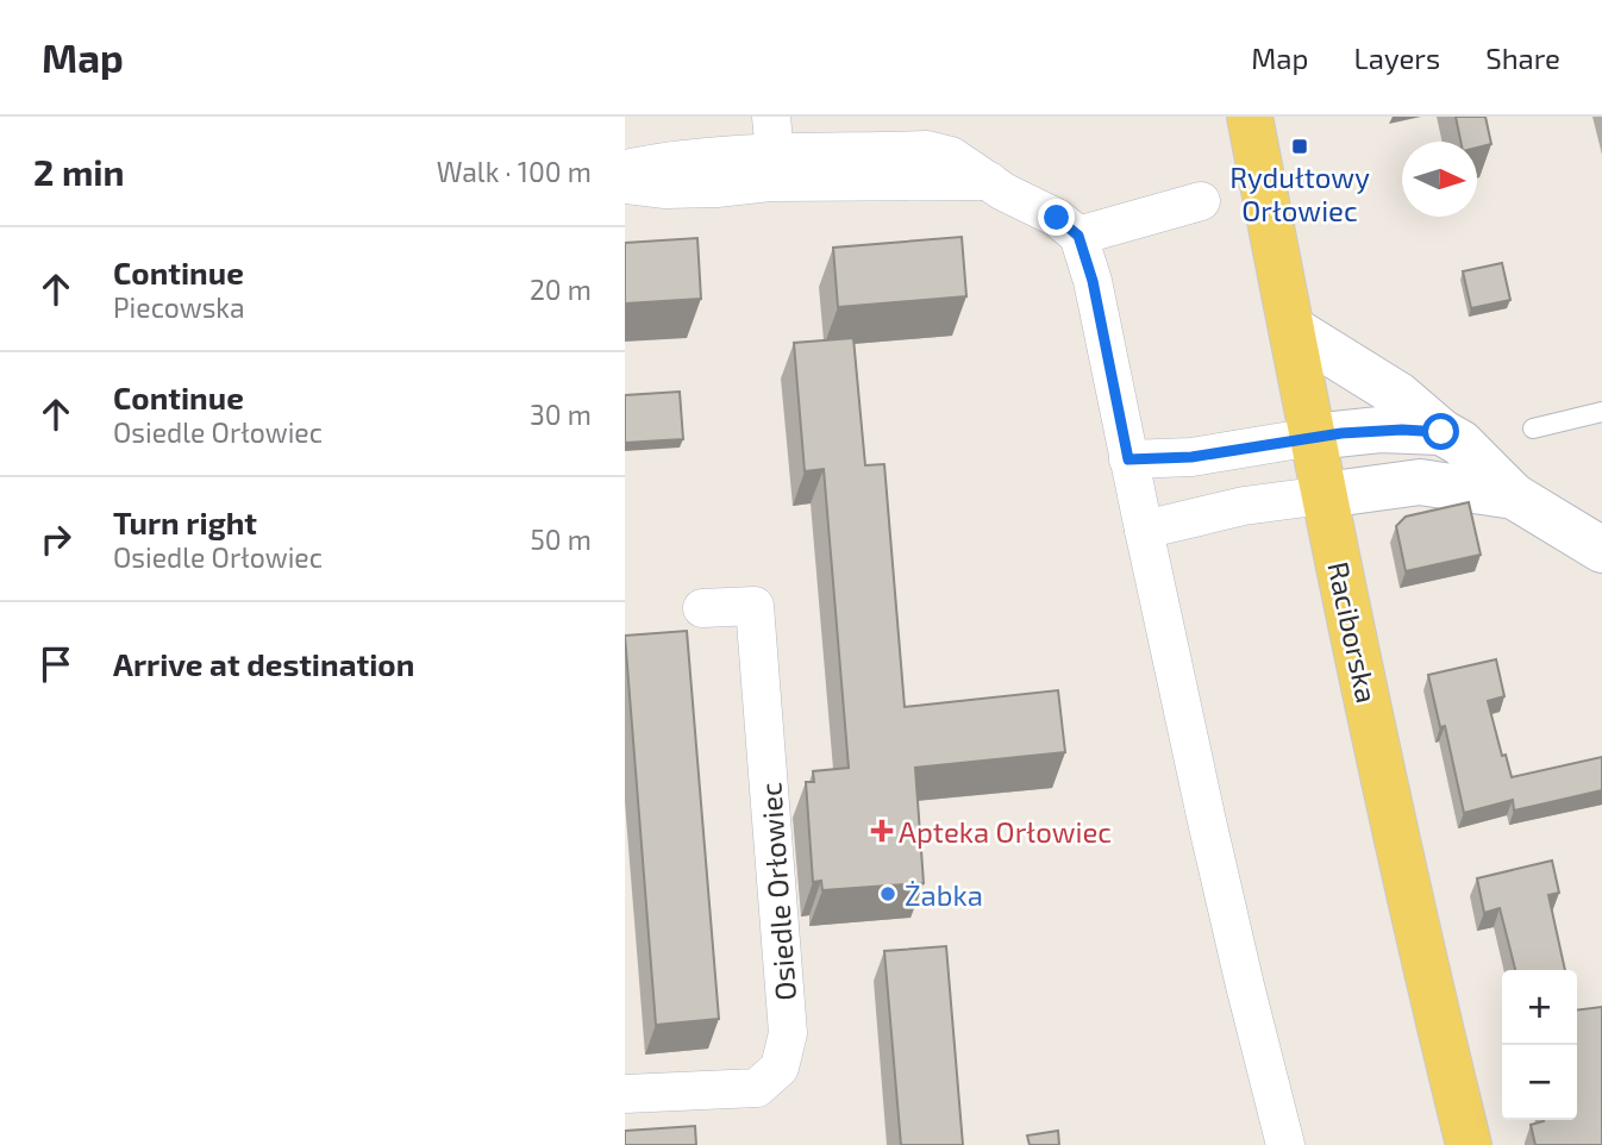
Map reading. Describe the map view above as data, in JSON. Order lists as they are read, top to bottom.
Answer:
{
  "streets": {
    "main road": ["Raciborska"],
    "street": ["Osiedle Orłowiec"]
  },
  "places": {
    "transit": ["Rydułtowy Orłowiec"],
    "health": ["Apteka Orłowiec"],
    "other": ["Żabka"]
  },
  "north": "right",
  "page": {
    "header": "Map",
    "nav": ["Map", "Layers", "Share"],
    "heading": ["2 min", "Walk · 100 m"],
    "list": [
      ["Continue", "Piecowska", "20 m"],
      ["Continue", "Osiedle Orłowiec", "30 m"],
      ["Turn right", "Osiedle Orłowiec", "50 m"],
      "Arrive at destination"
    ],
    "map_buttons": ["+", "−"]
  }
}
